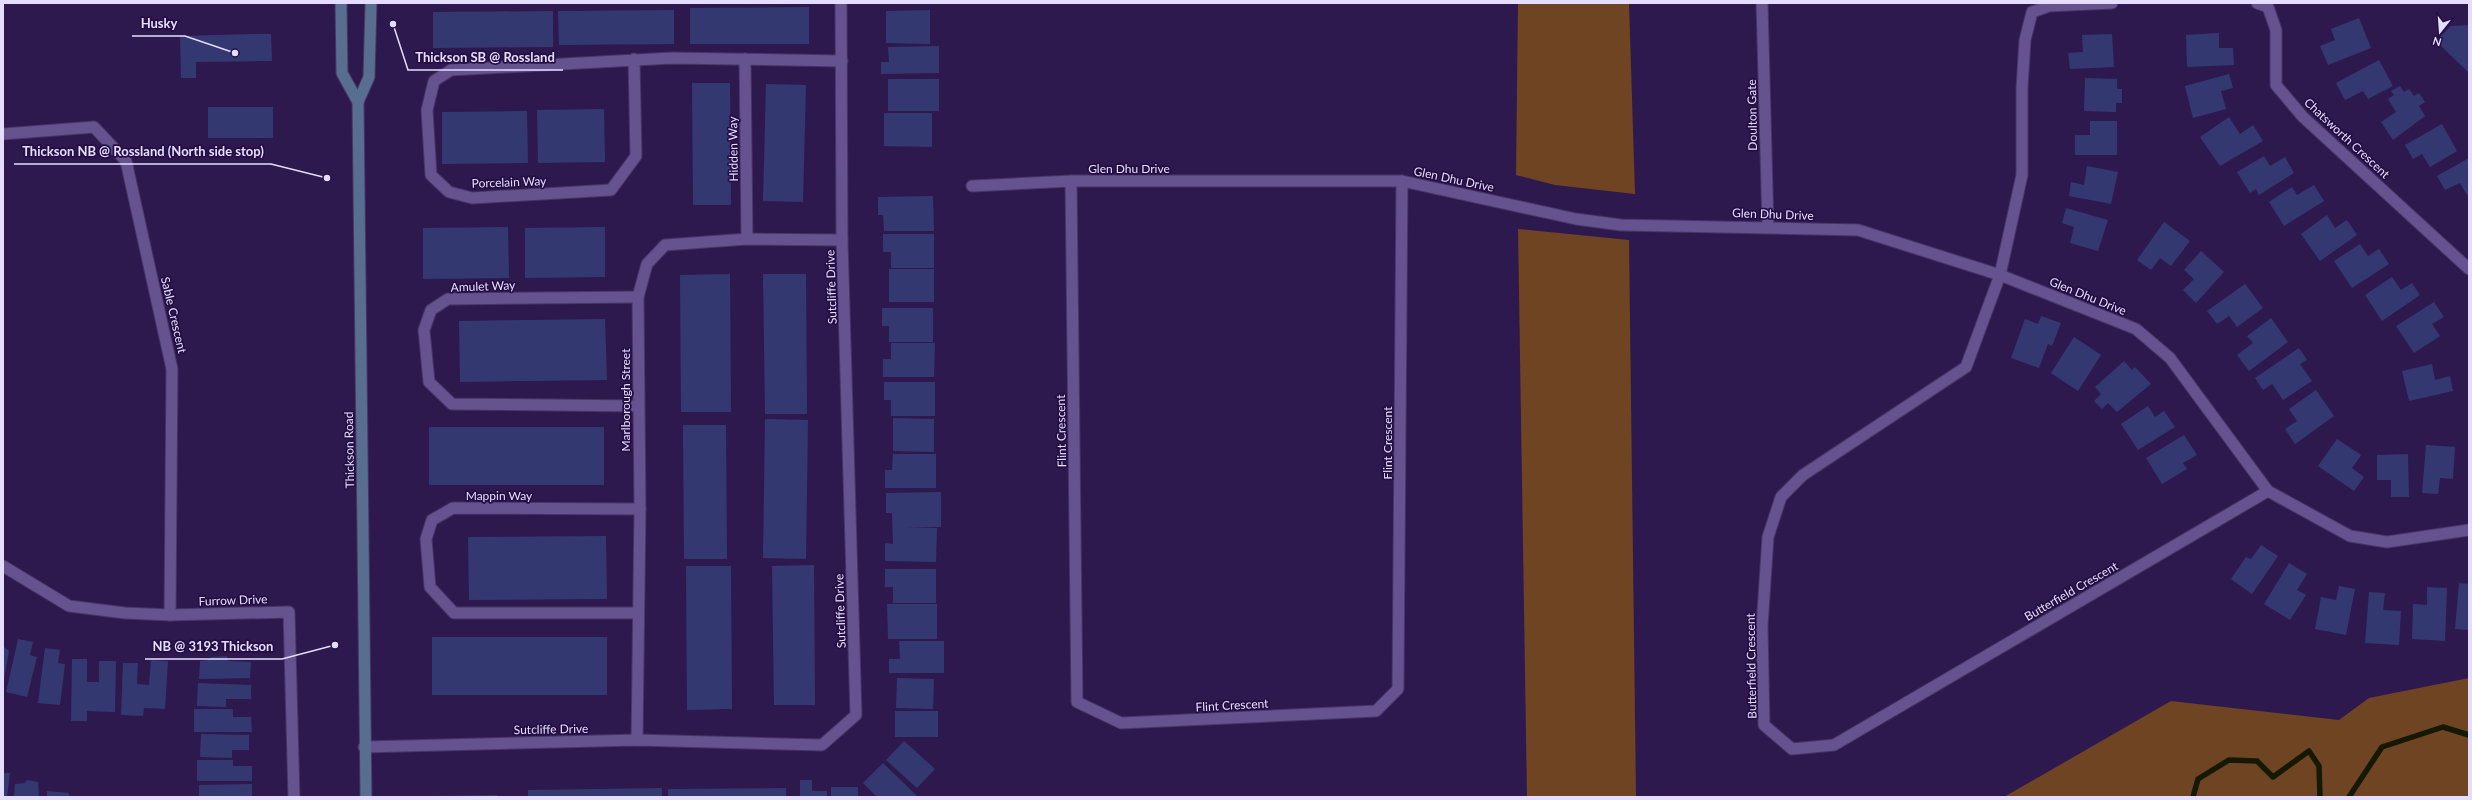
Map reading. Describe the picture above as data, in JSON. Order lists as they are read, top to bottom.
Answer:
{
  "streets": {
    "main road": ["Thickson Road"],
    "street": [
      "Doulton Gate",
      "Chatsworth Crescent",
      "Hidden Way",
      "Glen Dhu Drive",
      "Porcelain Way",
      "Amulet Way",
      "Sutcliffe Drive",
      "Sable Crescent",
      "Marlborough Street",
      "Flint Crescent",
      "Mappin Way",
      "Butterfield Crescent",
      "Furrow Drive"
    ]
  },
  "crossings": [
    ["Doulton Gate", "Glen Dhu Drive"],
    ["Hidden Way", "Porcelain Way"],
    ["Hidden Way", "Marlborough Street"],
    ["Glen Dhu Drive", "Flint Crescent"],
    ["Glen Dhu Drive", "Butterfield Crescent"],
    ["Porcelain Way", "Sutcliffe Drive"],
    ["Amulet Way", "Marlborough Street"],
    ["Sutcliffe Drive", "Marlborough Street"],
    ["Sutcliffe Drive", "Thickson Road"],
    ["Sable Crescent", "Furrow Drive"],
    ["Marlborough Street", "Mappin Way"]
  ],
  "places": [
    "Thickson SB @ Rossland",
    "Husky",
    "Thickson NB @ Rossland (North side stop)",
    "NB @ 3193 Thickson"
  ],
  "north": "bottom"
}
